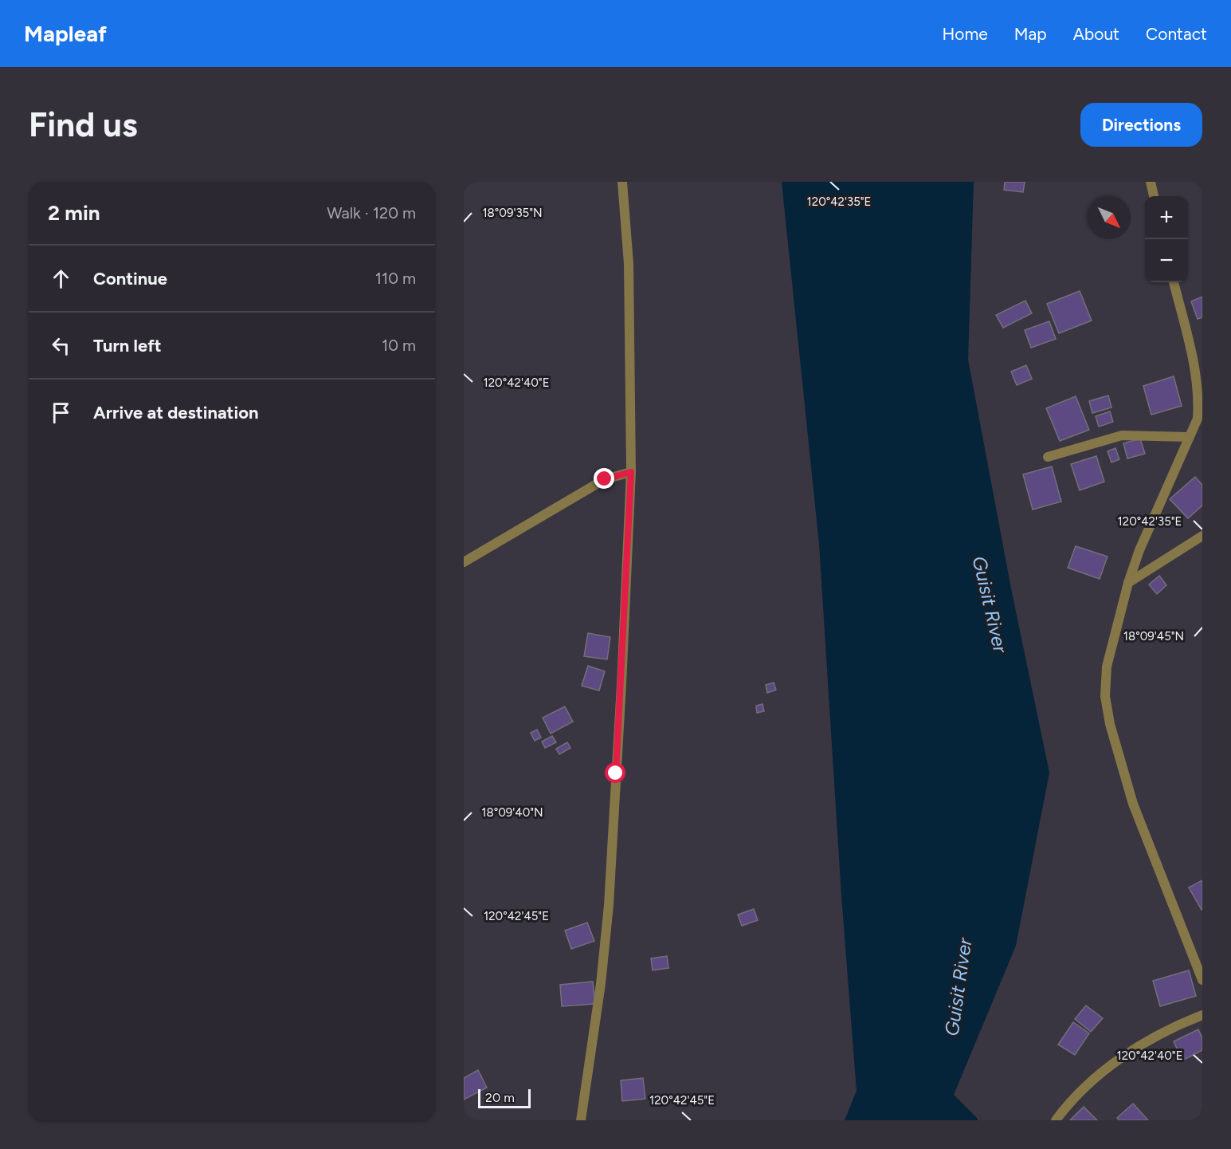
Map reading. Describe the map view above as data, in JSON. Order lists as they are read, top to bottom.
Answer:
{
  "water": ["Guisit River"],
  "scale_bar": "20 m",
  "north": "bottom right",
  "page": {
    "header": "Mapleaf",
    "nav": [
      "Home",
      "Map",
      "About",
      "Contact"
    ],
    "buttons": "Directions",
    "title": "Find us",
    "heading": ["2 min", "Walk · 120 m"],
    "map_buttons": ["+", "−"],
    "list": [
      ["Continue", "110 m"],
      ["Turn left", "10 m"],
      "Arrive at destination"
    ],
    "scale": "20 m"
  },
  "coordinates": [
    "120°42'35\"E",
    "18°09'35\"N",
    "120°42'40\"E",
    "18°09'45\"N",
    "18°09'40\"N",
    "120°42'45\"E"
  ]
}
